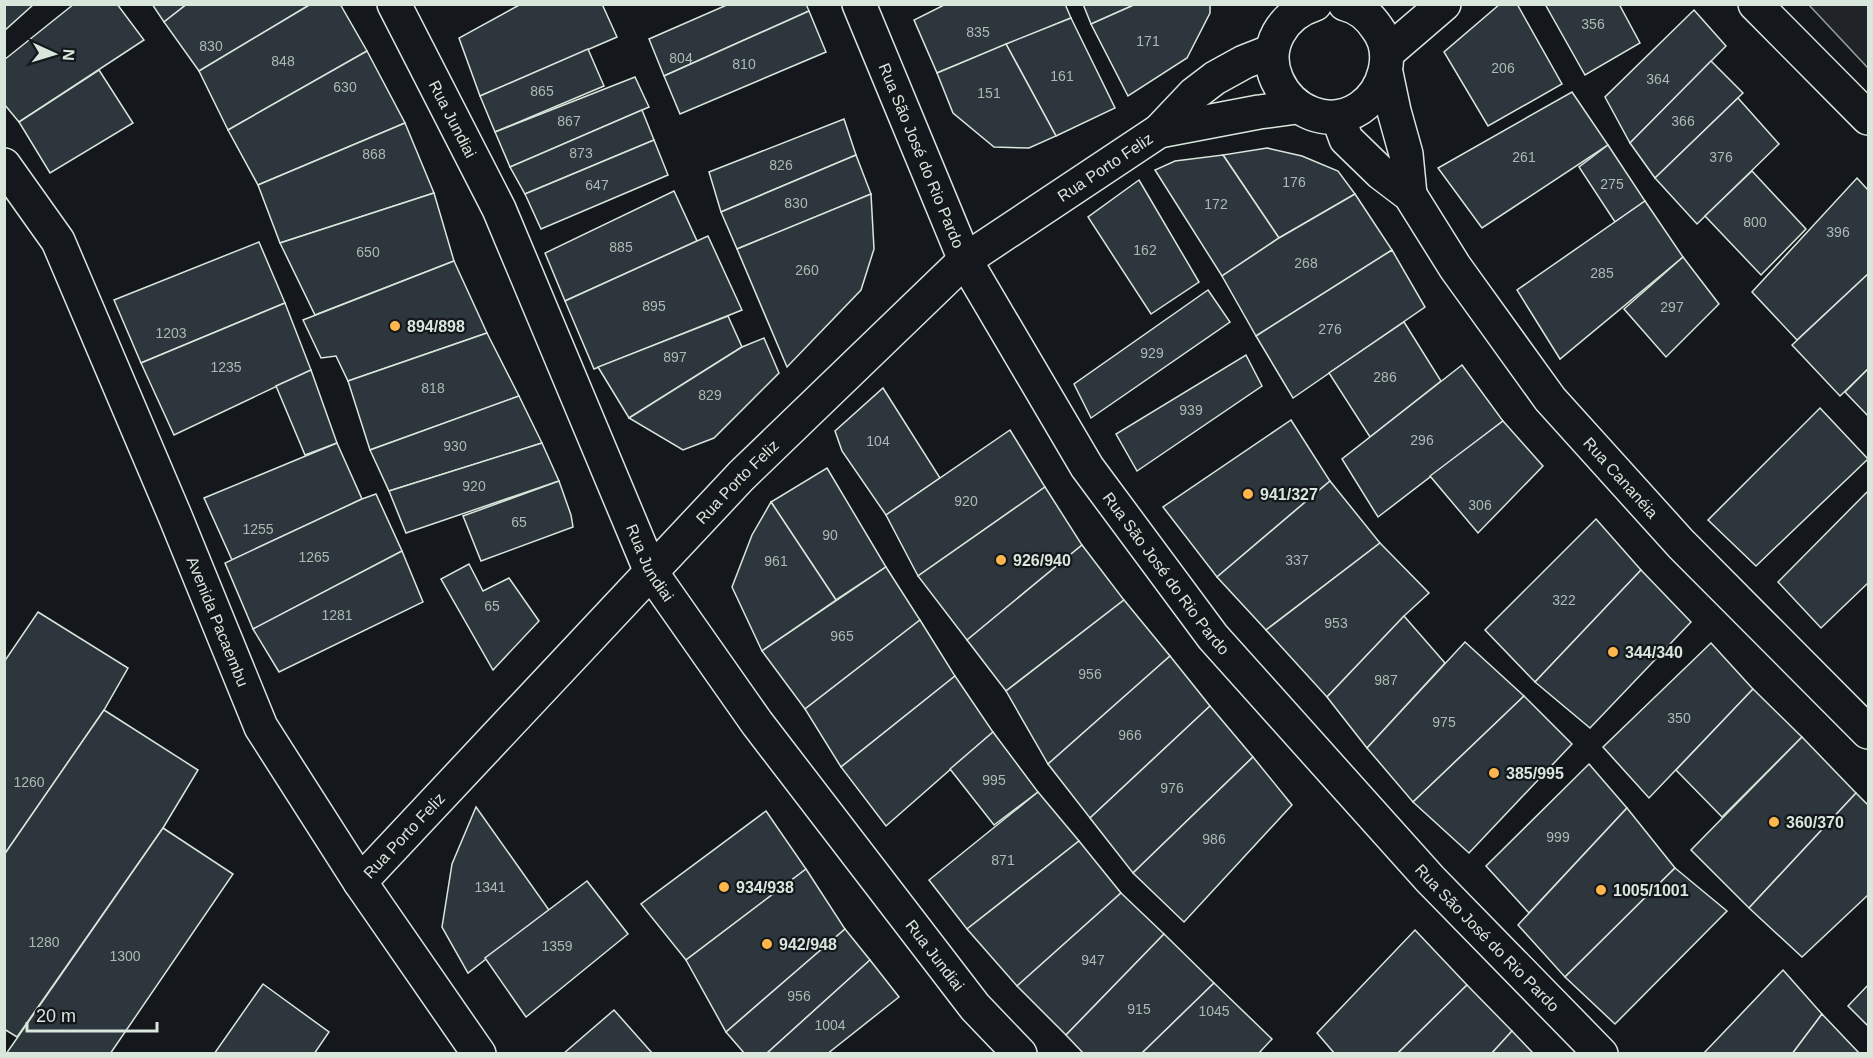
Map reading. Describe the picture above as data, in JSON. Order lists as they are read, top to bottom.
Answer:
{
  "streets": {
    "street": [
      "Rua Jundiai",
      "Rua São José do Rio Pardo",
      "Rua Porto Feliz",
      "Rua Cananéia",
      "Avenida Pacaembu"
    ]
  },
  "crossings": [
    ["Rua Jundiai", "Rua Porto Feliz"],
    ["Rua São José do Rio Pardo", "Rua Porto Feliz"],
    ["Rua Porto Feliz", "Avenida Pacaembu"]
  ],
  "places": [
    "894/898",
    "941/327",
    "926/940",
    "344/340",
    "385/995",
    "360/370",
    "934/938",
    "1005/1001",
    "942/948"
  ],
  "house_numbers": [
    "356",
    "835",
    "171",
    "830",
    "804",
    "848",
    "810",
    "206",
    "161",
    "364",
    "630",
    "865",
    "151",
    "867",
    "366",
    "873",
    "868",
    "261",
    "376",
    "826",
    "176",
    "275",
    "647",
    "830",
    "172",
    "800",
    "396",
    "885",
    "162",
    "650",
    "268",
    "260",
    "285",
    "895",
    "297",
    "276",
    "1203",
    "929",
    "897",
    "1235",
    "286",
    "818",
    "829",
    "939",
    "296",
    "104",
    "930",
    "920",
    "920",
    "306",
    "65",
    "1255",
    "90",
    "1265",
    "337",
    "961",
    "322",
    "65",
    "1281",
    "953",
    "965",
    "956",
    "987",
    "350",
    "975",
    "966",
    "995",
    "1260",
    "976",
    "999",
    "986",
    "871",
    "1341",
    "1280",
    "1359",
    "1300",
    "947",
    "956",
    "915",
    "1045",
    "1004"
  ],
  "scale_bar": "20 m",
  "north": "right"
}
